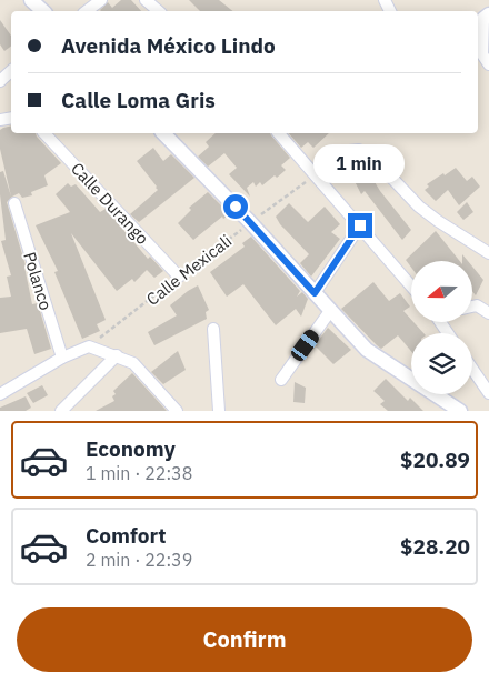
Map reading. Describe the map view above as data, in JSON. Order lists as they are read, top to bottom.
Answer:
{
  "streets": {
    "street": ["Calle Durango", "Polanco"],
    "path": ["Calle Mexicali"]
  },
  "crossings": [
    ["Calle Durango", "Calle Mexicali"]
  ],
  "north": "left",
  "page": {
    "banner": ["Avenida México Lindo", "Calle Loma Gris"],
    "bubble": "1 min",
    "list": [
      {
        "name": "Economy",
        "note": "1 min · 22:38",
        "value": "$20.89"
      },
      {
        "name": "Comfort",
        "note": "2 min · 22:39",
        "value": "$28.20"
      }
    ],
    "buttons": "Confirm"
  }
}
